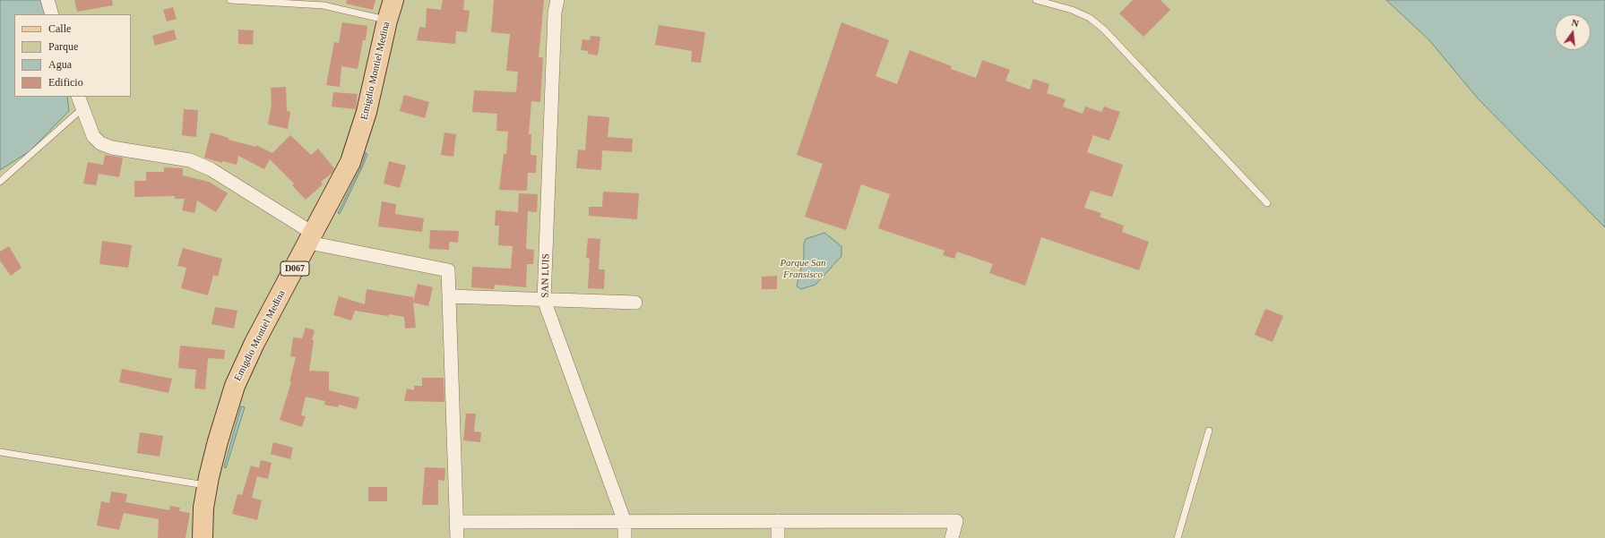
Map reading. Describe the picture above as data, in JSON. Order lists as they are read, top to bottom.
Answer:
{
  "streets": {
    "main road": ["Emigdio Montiel Medina", "D067"],
    "street": ["SAN LUIS"]
  },
  "parks": ["Parque San Fransisco"],
  "legend": [
    "Calle",
    "Parque",
    "Agua",
    "Edificio"
  ],
  "north": "top"
}
